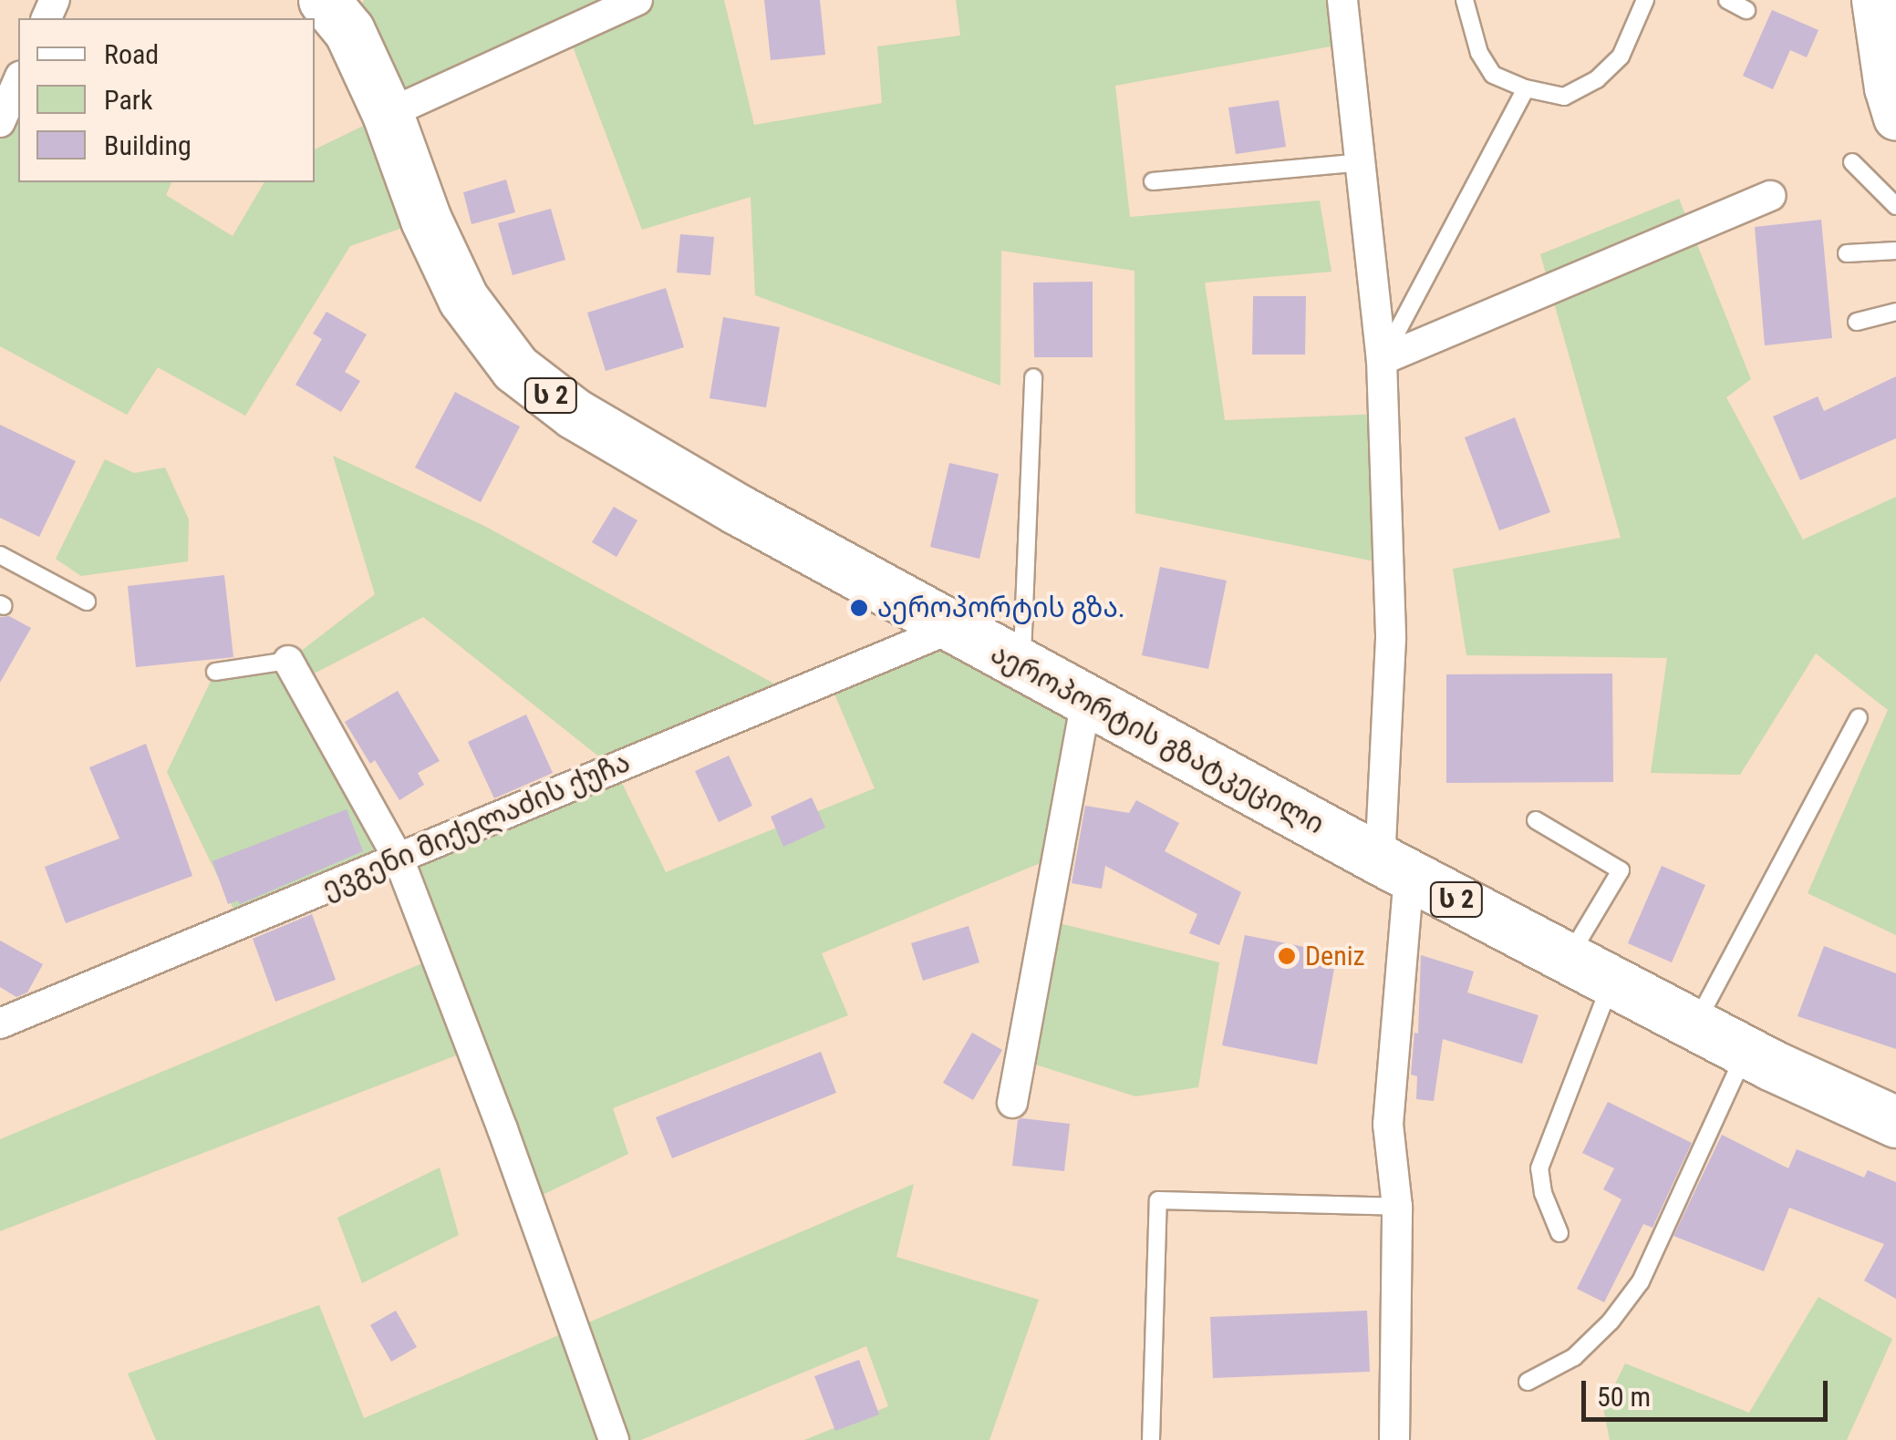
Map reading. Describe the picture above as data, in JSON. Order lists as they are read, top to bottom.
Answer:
{
  "streets": {
    "highway": ["ს 2", "აეროპორტის გზატკეცილი"],
    "street": ["ევგენი მიქელაძის ქუჩა"]
  },
  "crossings": [
    ["აეროპორტის გზატკეცილი", "ევგენი მიქელაძის ქუჩა"]
  ],
  "places": ["აეროპორტის გზა.", "Deniz"],
  "legend": ["Road", "Park", "Building"],
  "scale_bar": "50 m"
}
